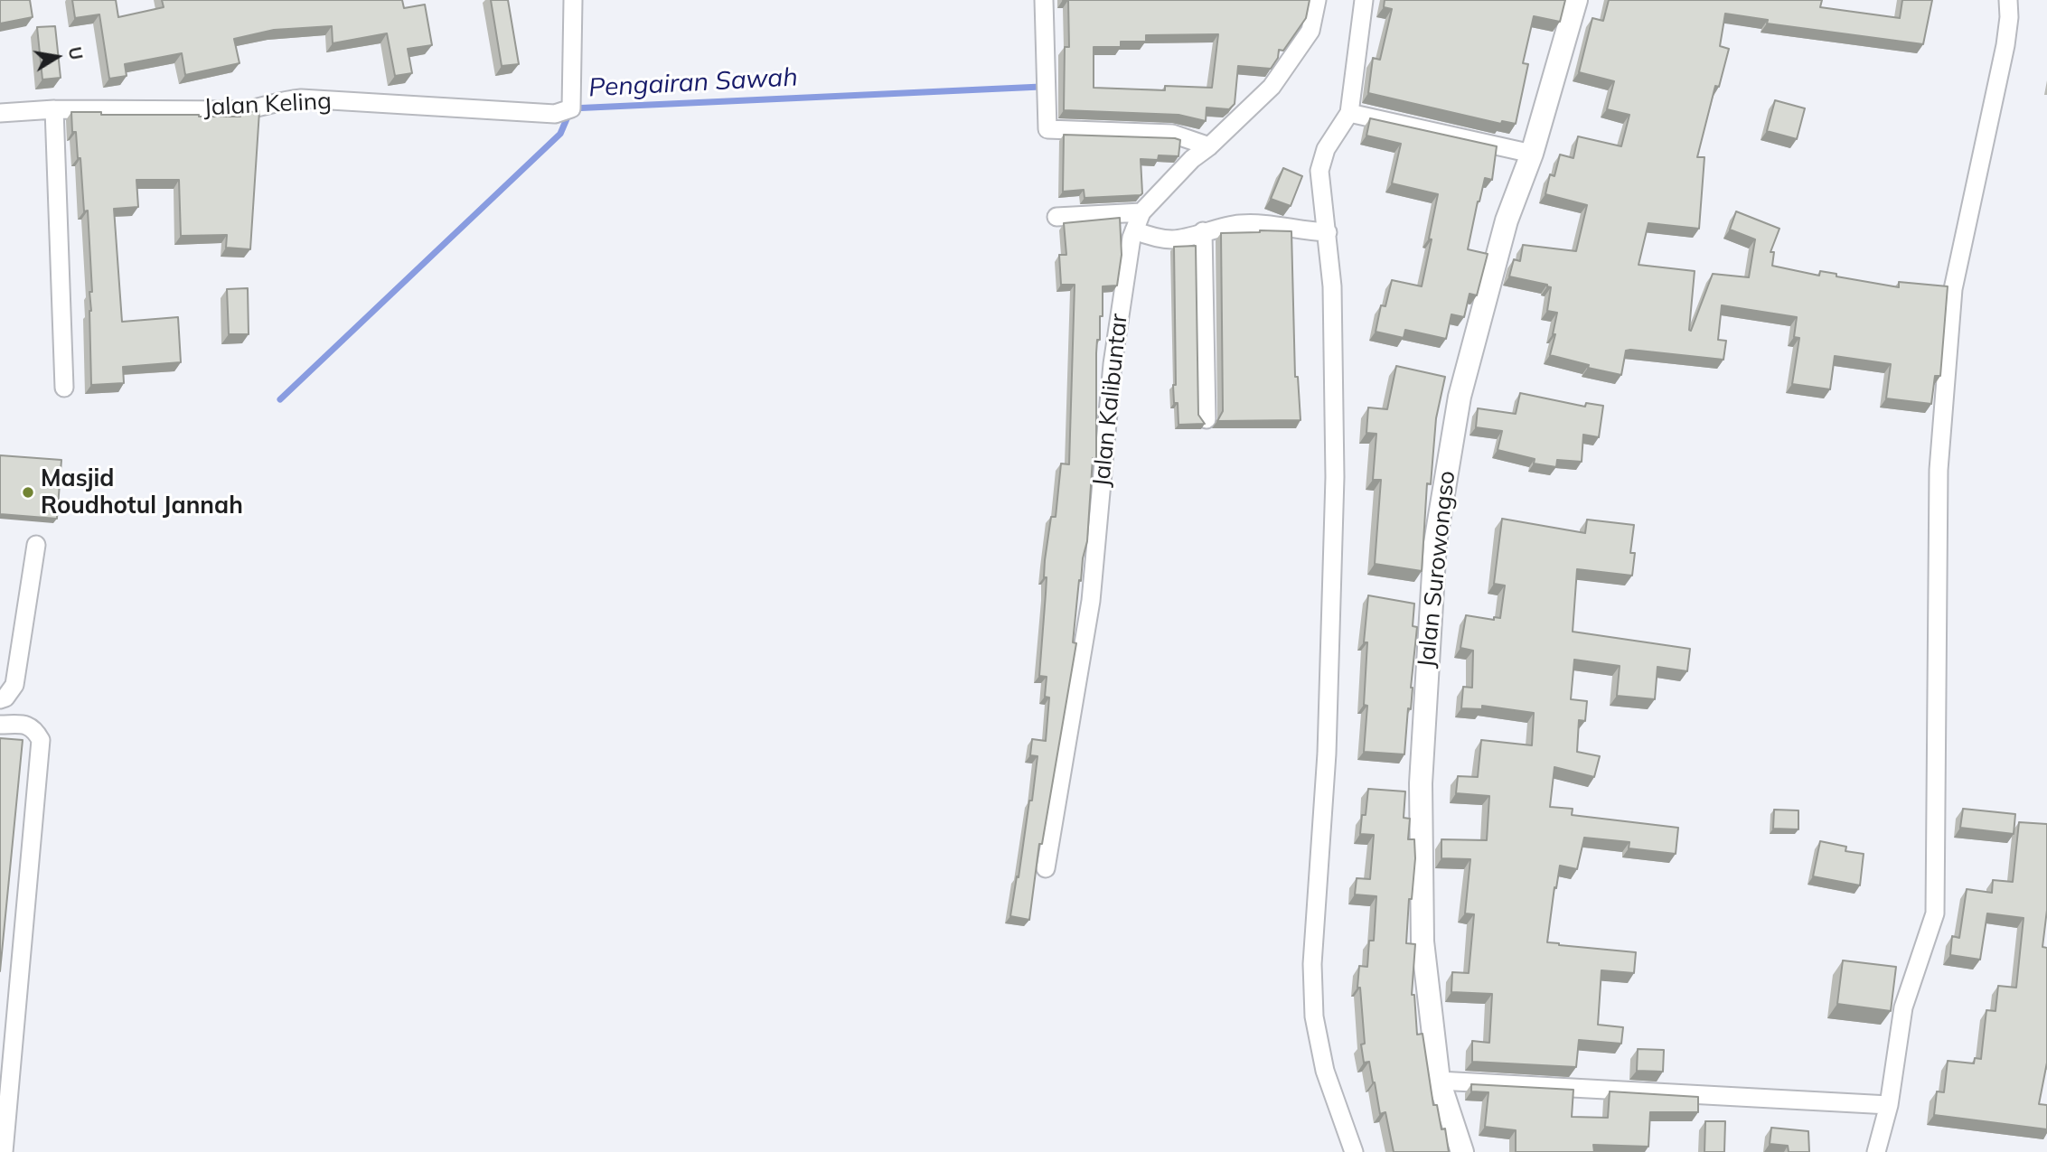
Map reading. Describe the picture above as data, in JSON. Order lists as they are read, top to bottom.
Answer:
{
  "streets": {
    "street": ["Jalan Keling", "Jalan Kalibuntar", "Jalan Surowongso"]
  },
  "water": ["Pengairan Sawah"],
  "places": ["Masjid Roudhotul Jannah"],
  "north": "right"
}
